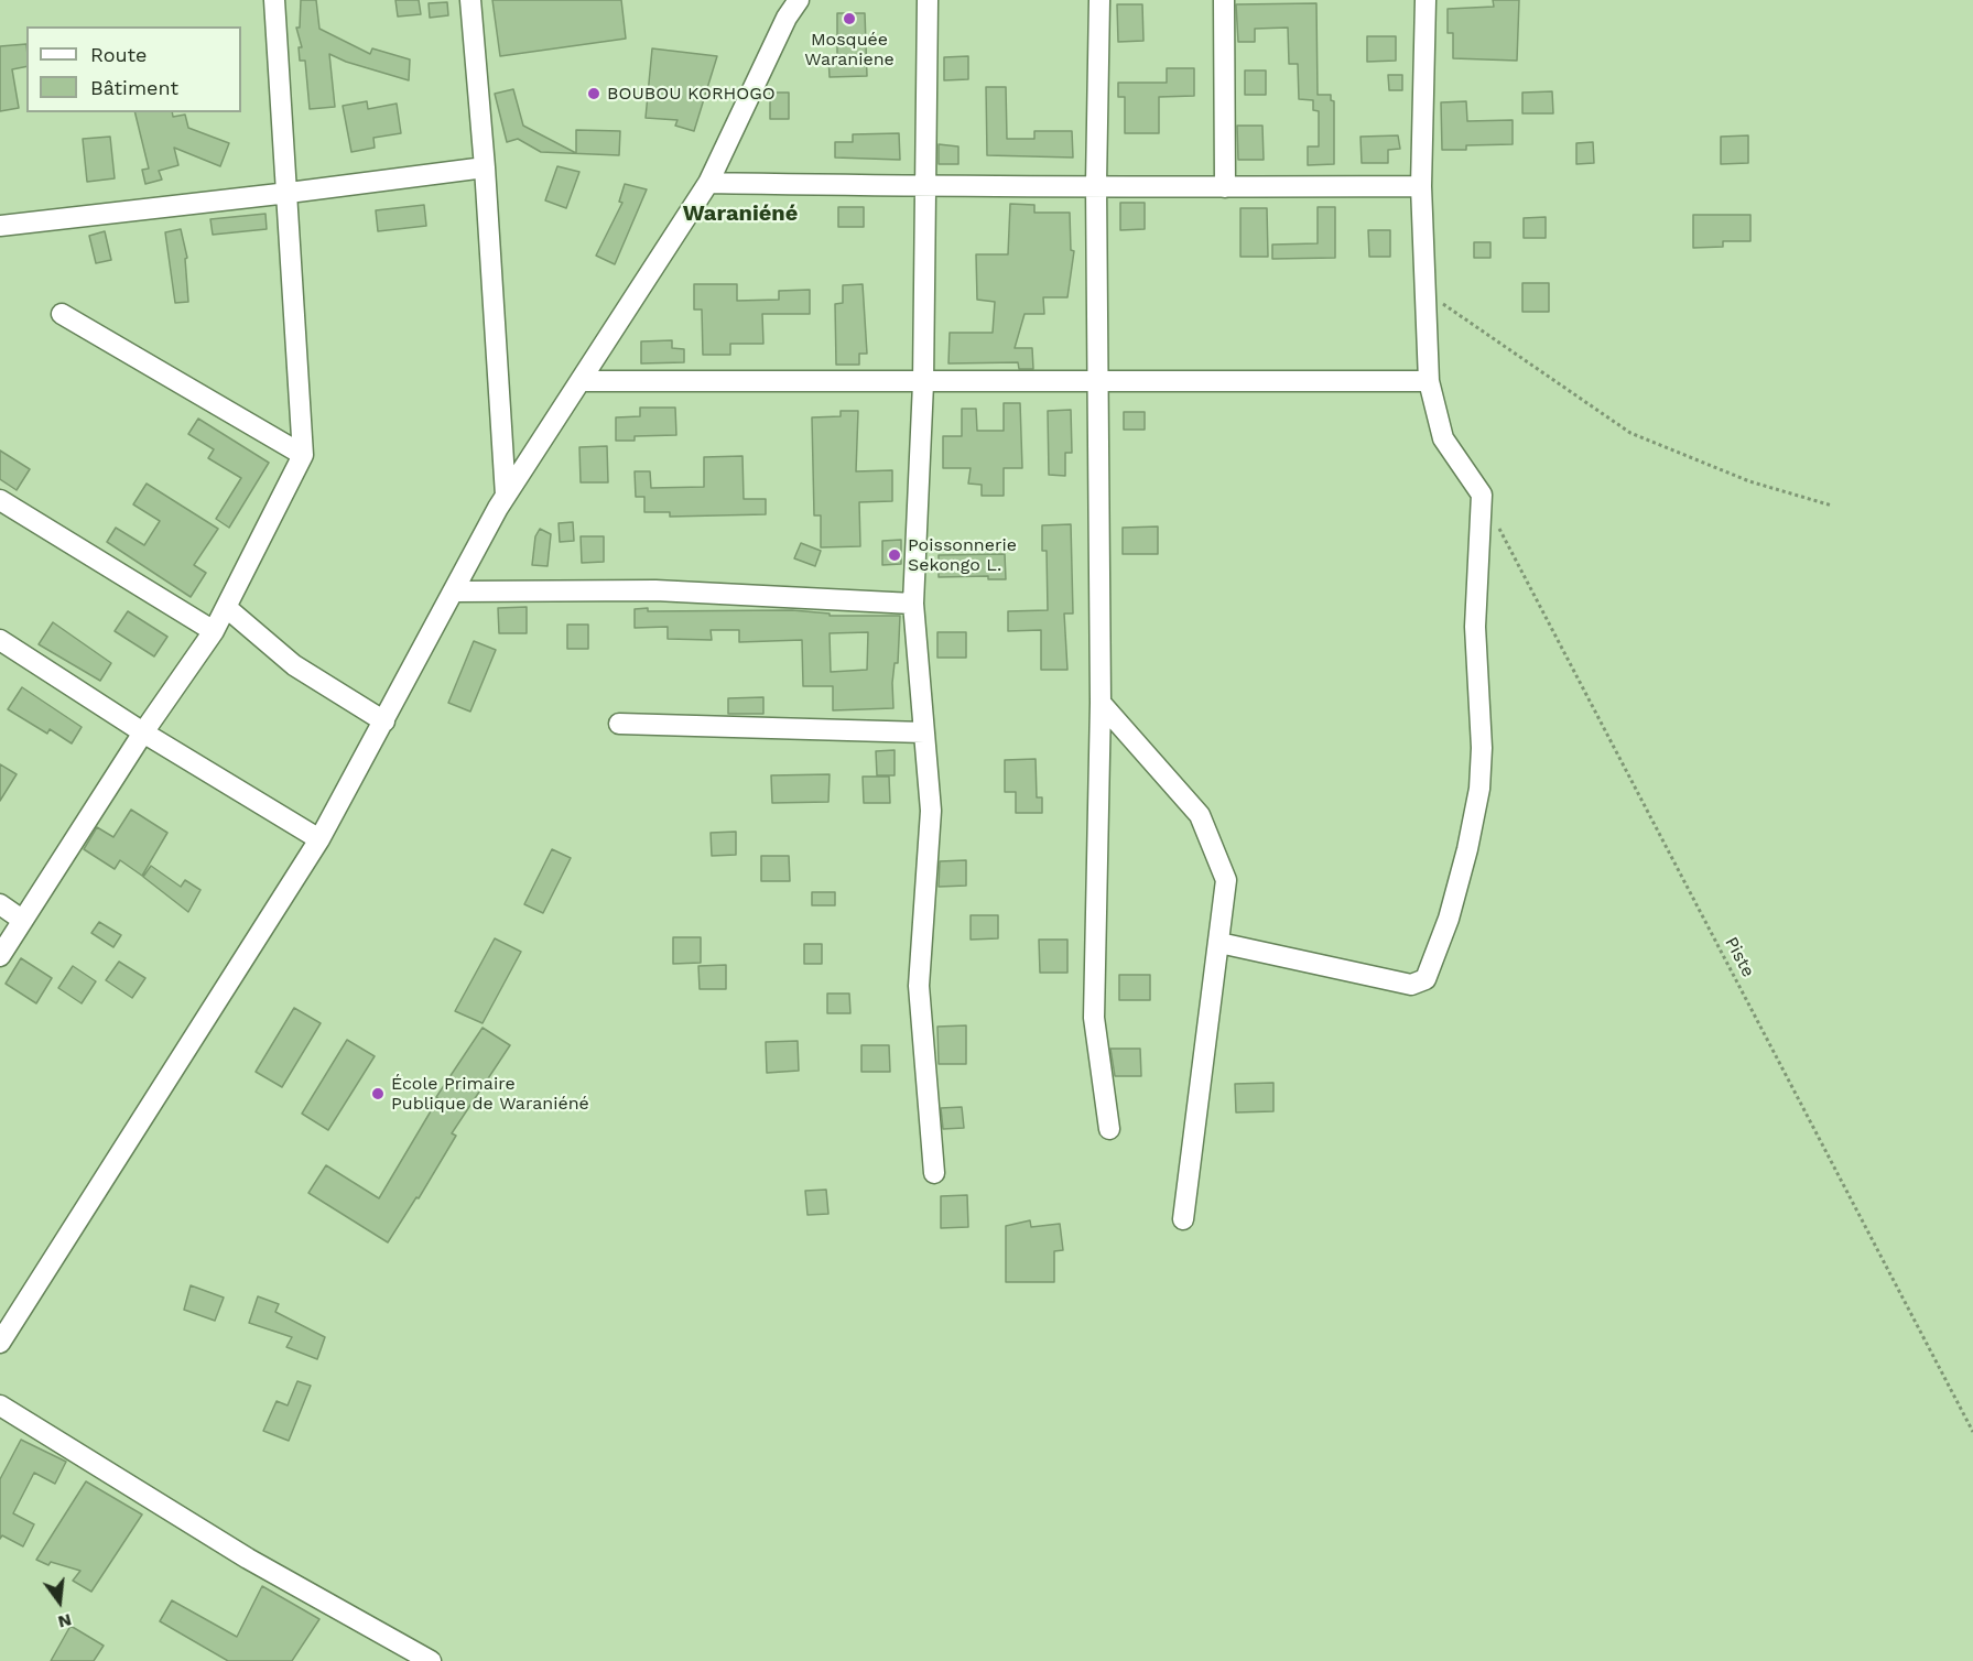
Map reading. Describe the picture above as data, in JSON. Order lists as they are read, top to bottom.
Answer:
{
  "streets": {
    "path": ["Piste"]
  },
  "districts": ["Waraniéné"],
  "places": [
    "Mosquée Waraniene",
    "BOUBOU KORHOGO",
    "Poissonnerie Sekongo L.",
    "École Primaire Publique de Waraniéné"
  ],
  "legend": ["Route", "Bâtiment"],
  "north": "bottom"
}
